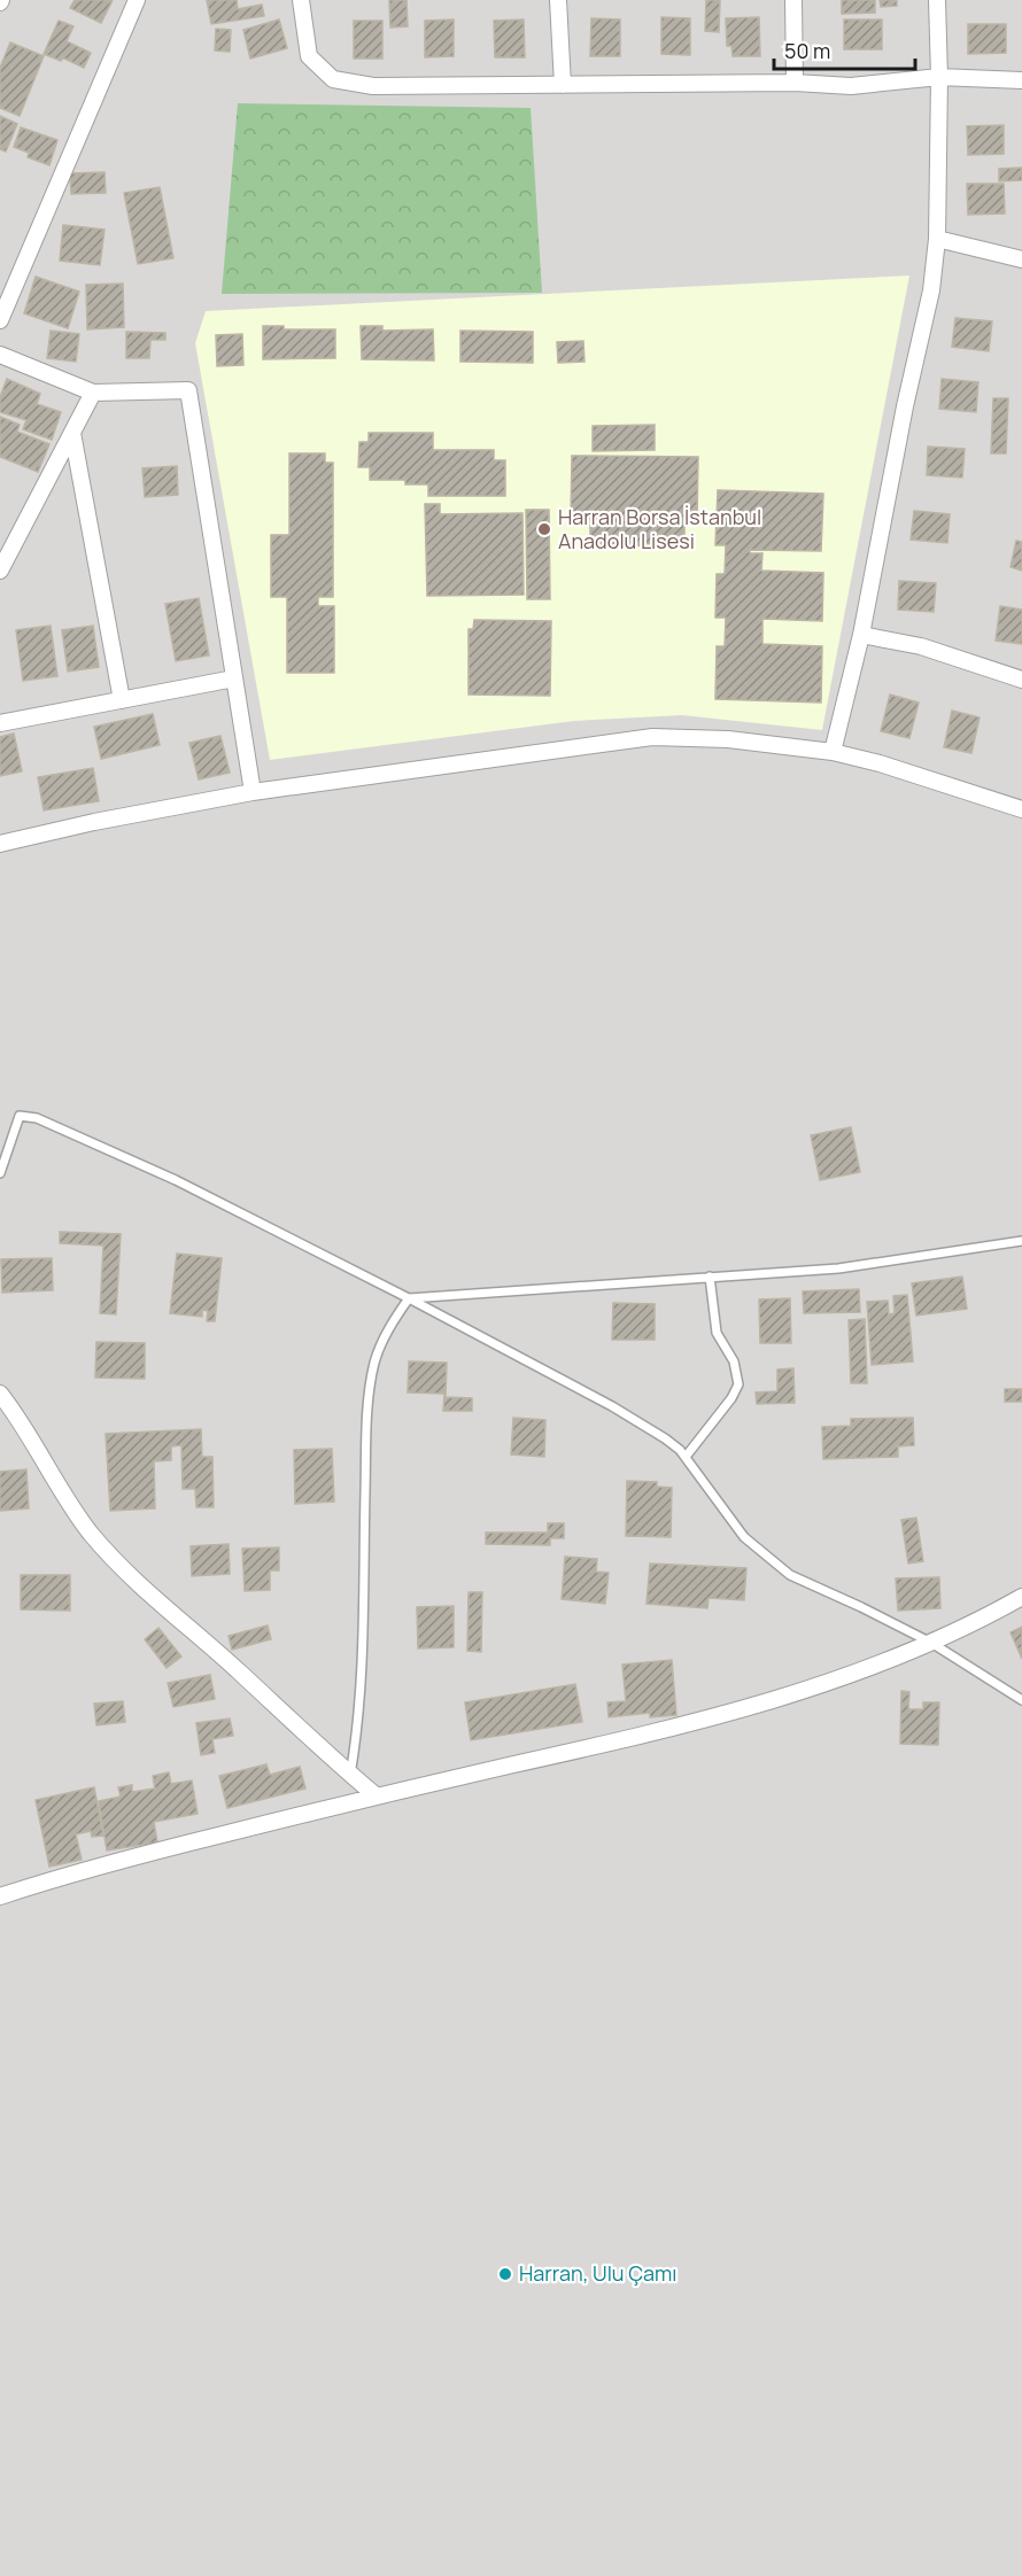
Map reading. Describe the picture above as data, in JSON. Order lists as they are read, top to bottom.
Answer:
{
  "places": ["Harran Borsa İstanbul Anadolu Lisesi", "Harran, Ulu Çamı"],
  "scale_bar": "50 m"
}
